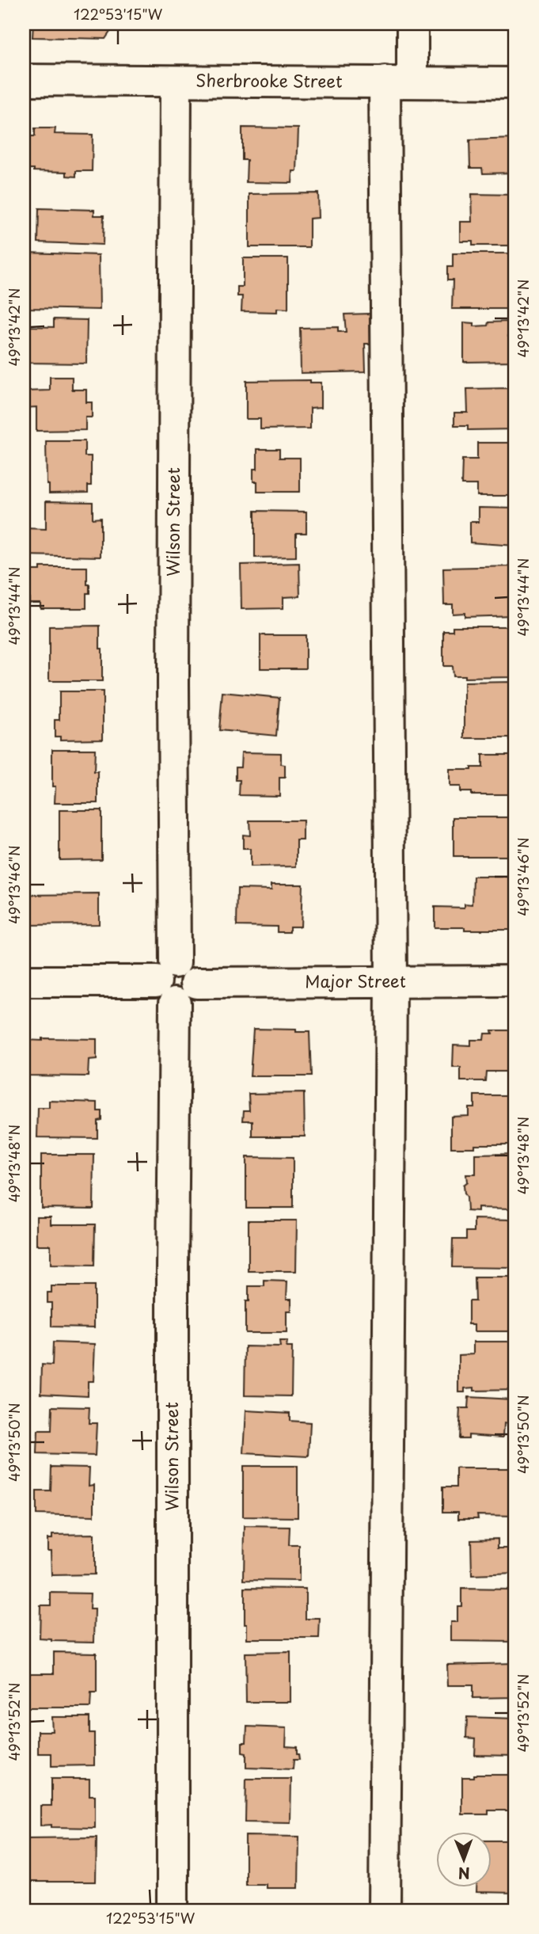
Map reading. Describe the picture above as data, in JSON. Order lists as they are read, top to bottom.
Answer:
{
  "streets": {
    "street": ["Sherbrooke Street", "Wilson Street", "Major Street"]
  },
  "crossings": [
    ["Sherbrooke Street", "Wilson Street"],
    ["Wilson Street", "Major Street"]
  ],
  "north": "bottom",
  "coordinates": [
    "122°53'15\"W",
    "49°13'42\"N",
    "49°13'44\"N",
    "49°13'46\"N",
    "49°13'48\"N",
    "49°13'50\"N",
    "49°13'52\"N"
  ]
}
